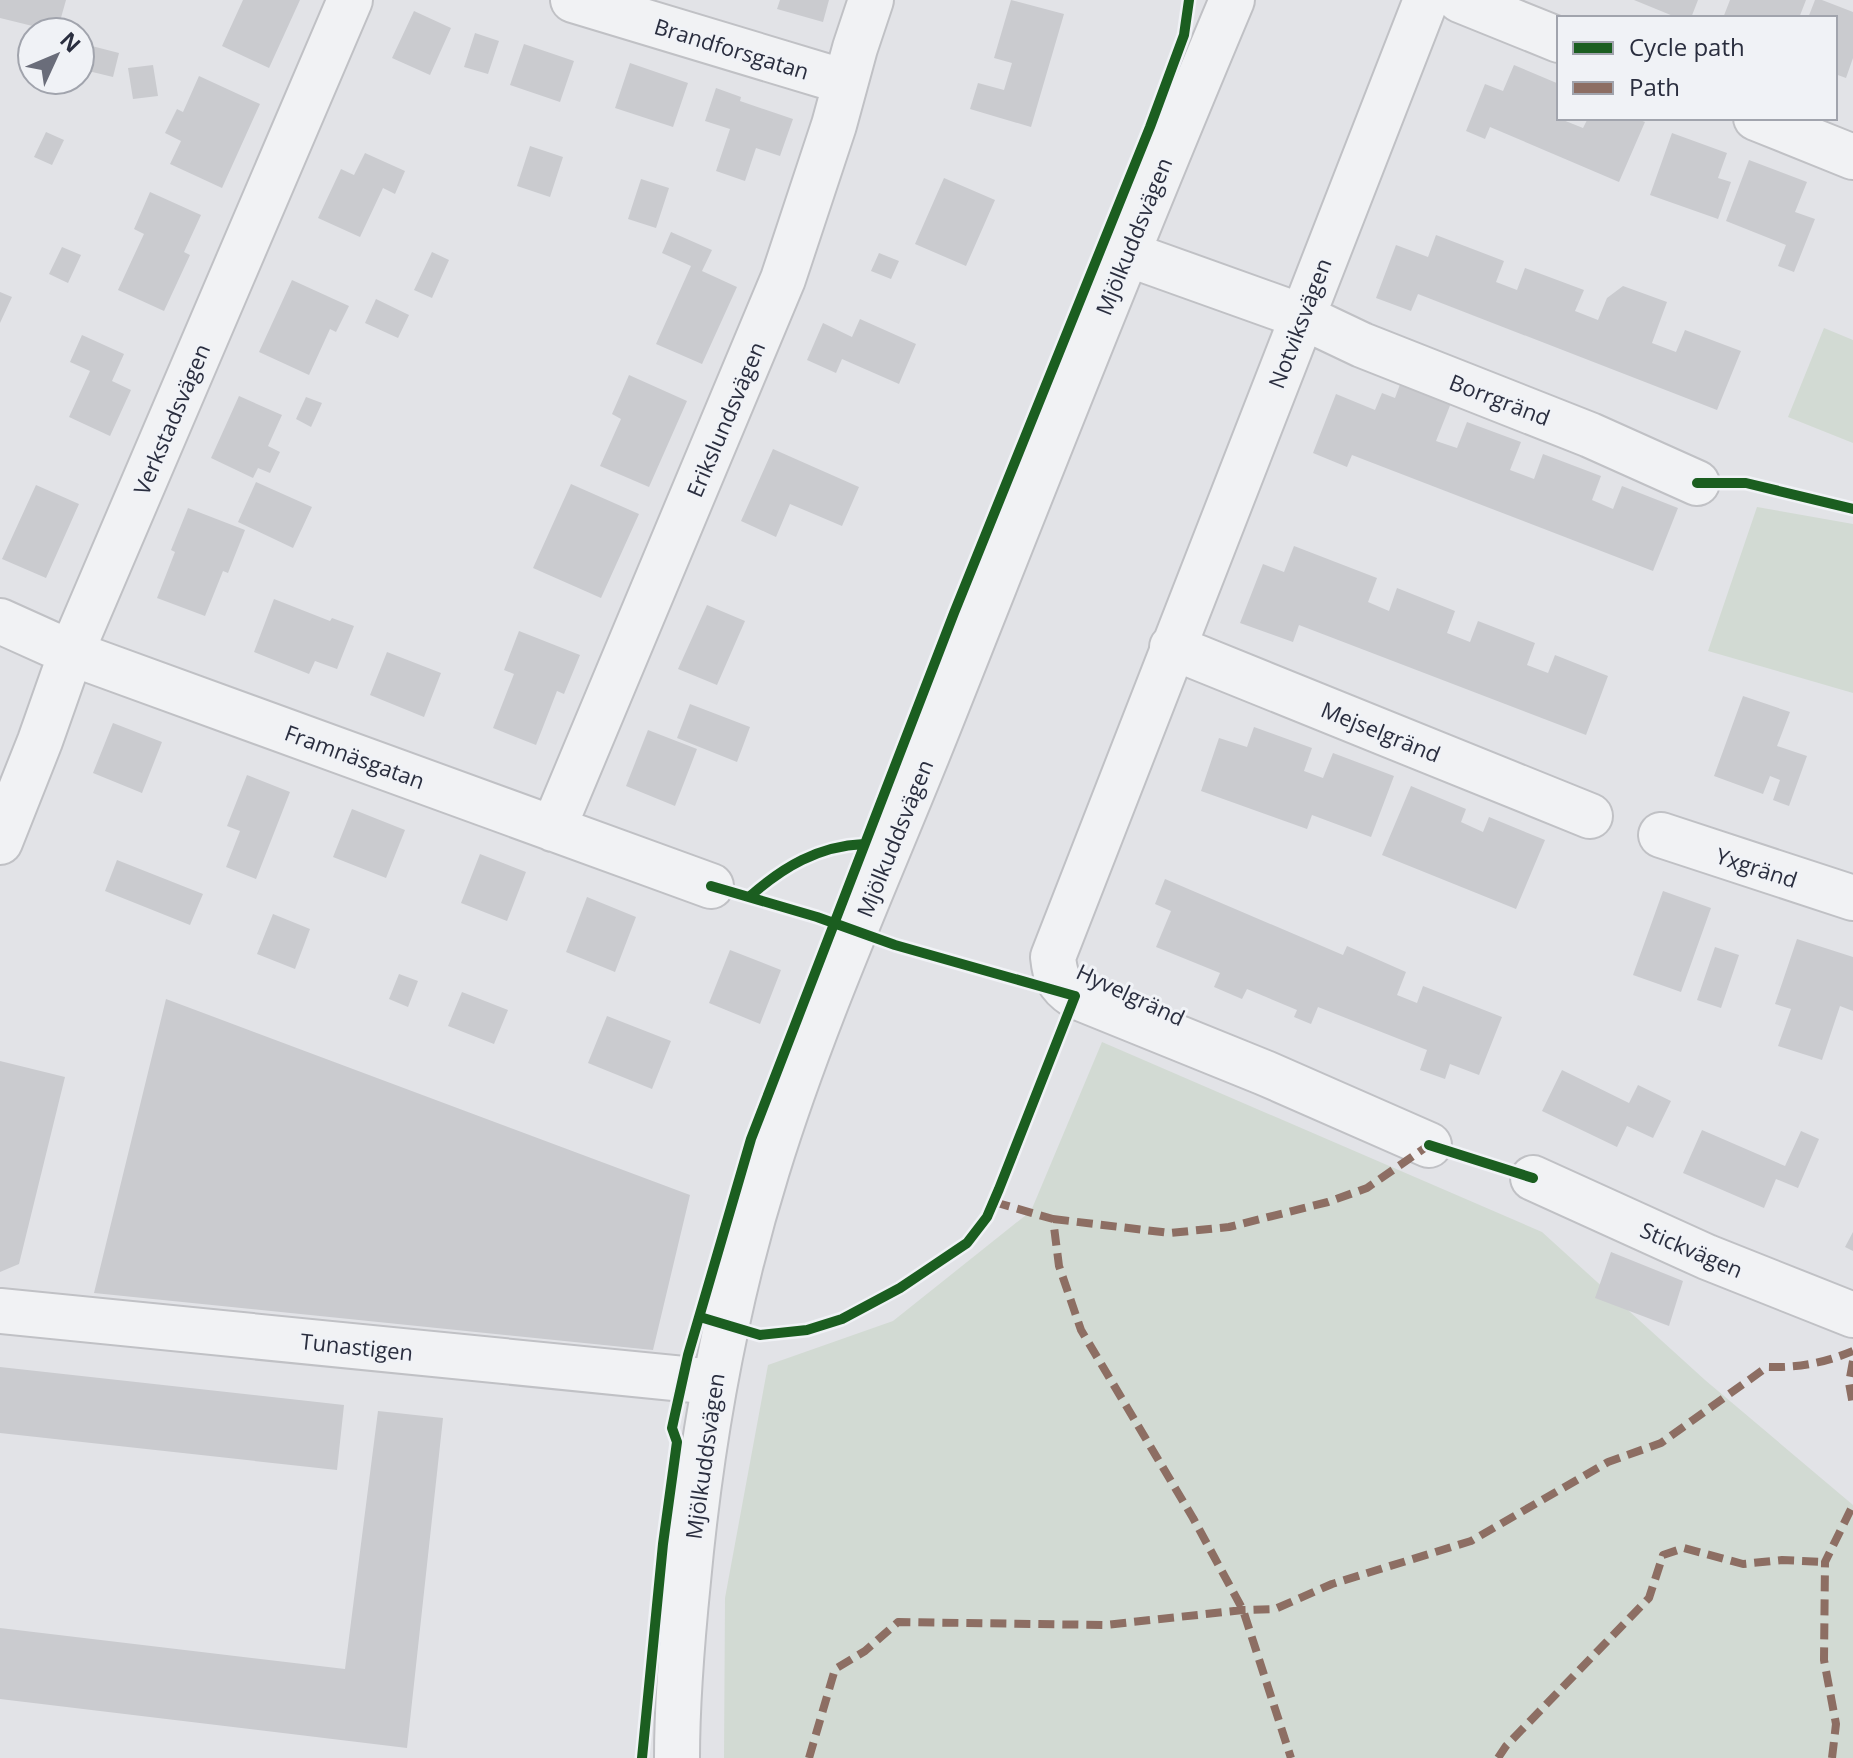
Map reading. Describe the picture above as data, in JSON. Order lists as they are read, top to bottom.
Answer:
{
  "streets": {
    "street": [
      "Brandforsgatan",
      "Mjölkuddsvägen",
      "Notviksvägen",
      "Borrgränd",
      "Verkstadsvägen",
      "Erikslundsvägen",
      "Mejselgränd",
      "Framnäsgatan",
      "Yxgränd",
      "Hyvelgränd",
      "Stickvägen",
      "Tunastigen"
    ]
  },
  "crossings": [
    ["Brandforsgatan", "Erikslundsvägen"],
    ["Mjölkuddsvägen", "Tunastigen"],
    ["Notviksvägen", "Borrgränd"],
    ["Notviksvägen", "Mejselgränd"],
    ["Notviksvägen", "Hyvelgränd"],
    ["Verkstadsvägen", "Framnäsgatan"],
    ["Erikslundsvägen", "Framnäsgatan"],
    ["Mejselgränd", "Hyvelgränd"]
  ],
  "legend": ["Cycle path", "Path"],
  "north": "top right"
}
